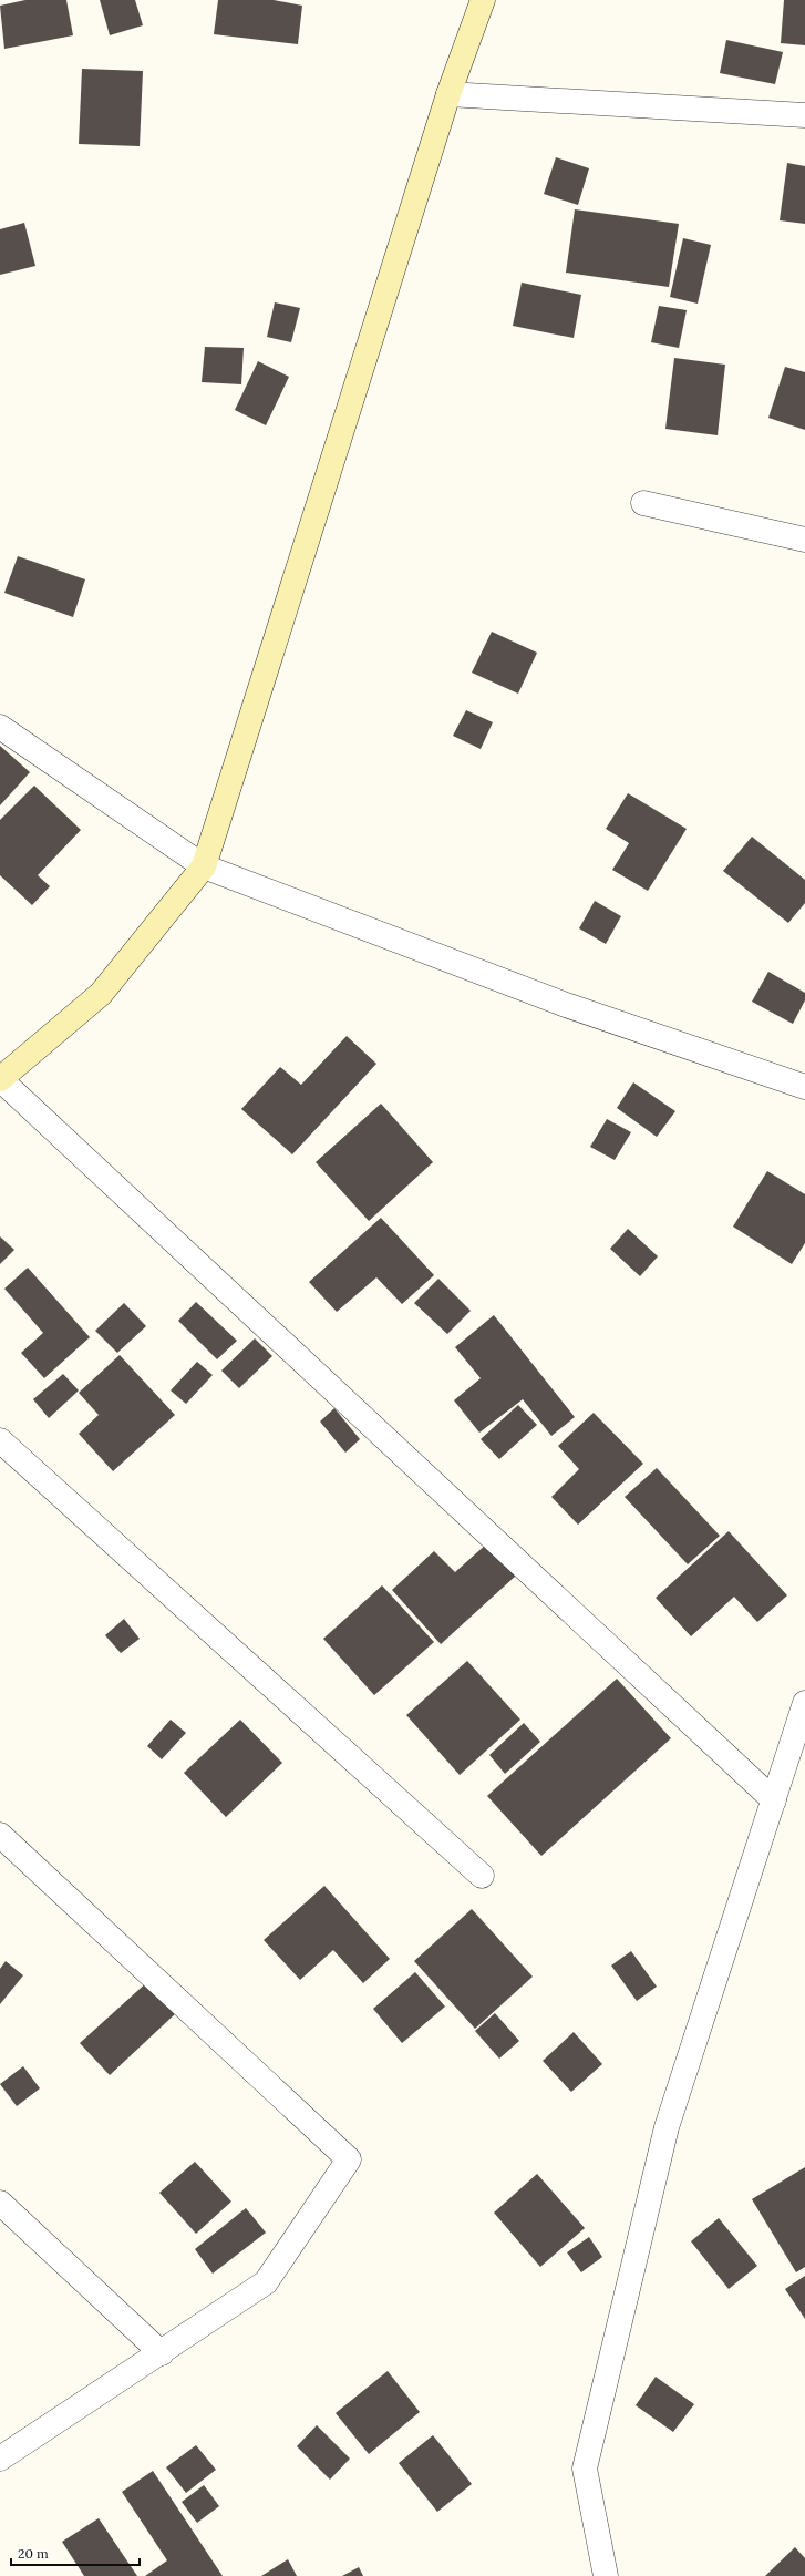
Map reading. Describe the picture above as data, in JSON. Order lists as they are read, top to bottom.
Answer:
{
  "scale_bar": "20 m"
}
